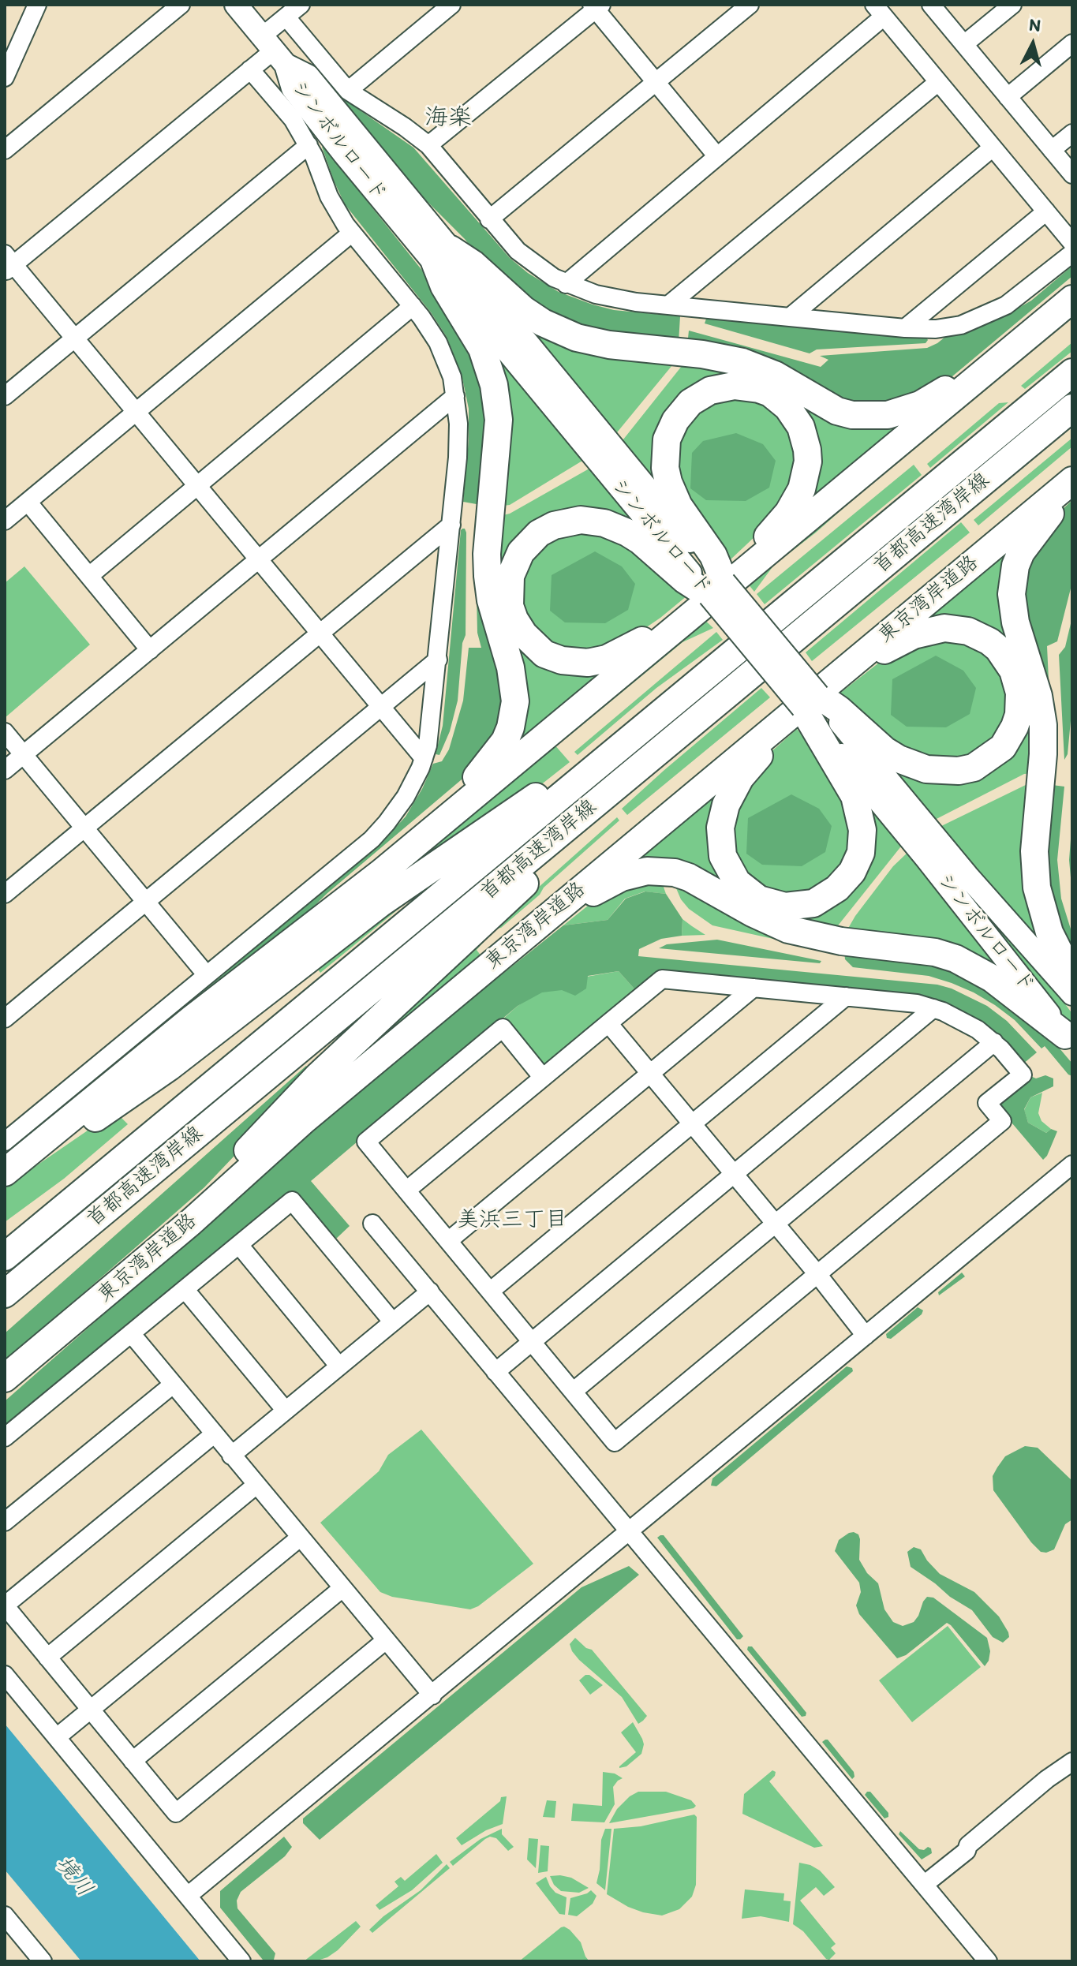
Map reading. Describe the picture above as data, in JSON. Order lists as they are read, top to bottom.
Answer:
{
  "streets": {
    "highway": ["首都高速湾岸線", "東京湾岸道路"],
    "main road": ["シンボルロード"]
  },
  "crossings": [
    ["シンボルロード", "東京湾岸道路"]
  ],
  "districts": ["海楽", "美浜三丁目"],
  "water": ["境川"],
  "north": "top"
}
